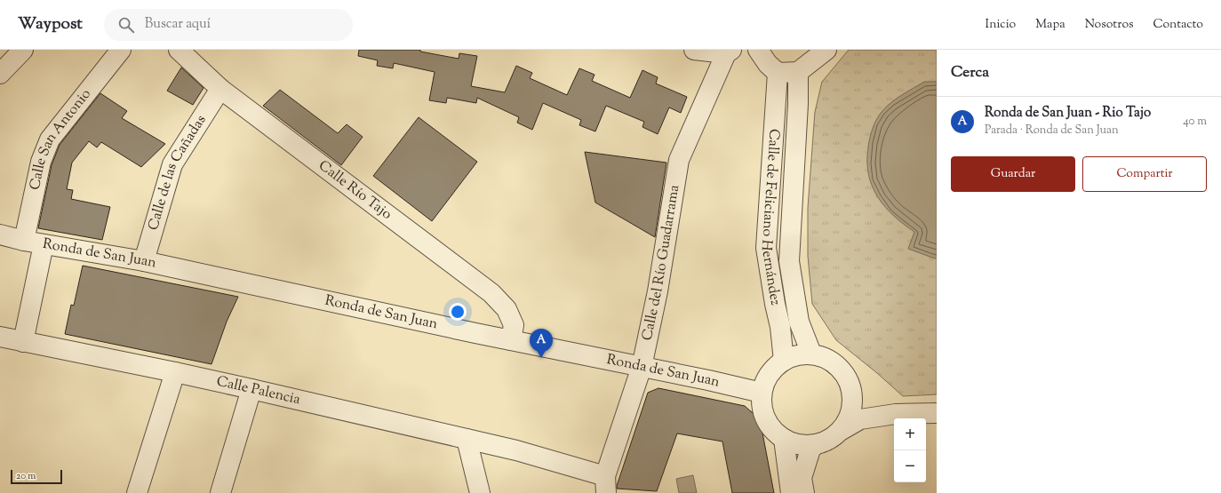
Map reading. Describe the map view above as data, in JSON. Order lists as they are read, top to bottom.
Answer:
{
  "streets": {
    "street": [
      "Calle San Antonio",
      "Calle de las Cañadas",
      "Calle Río Tajo",
      "Calle de Feliciano Hernández",
      "Ronda de San Juan",
      "Calle del Río Guadarrama",
      "Calle Palencia"
    ]
  },
  "crossings": [
    ["Calle San Antonio", "Ronda de San Juan"],
    ["Calle de las Cañadas", "Calle Río Tajo"],
    ["Calle de las Cañadas", "Ronda de San Juan"],
    ["Calle Río Tajo", "Ronda de San Juan"],
    ["Calle de Feliciano Hernández", "Ronda de San Juan"],
    ["Ronda de San Juan", "Calle del Río Guadarrama"],
    ["Calle del Río Guadarrama", "Calle Palencia"]
  ],
  "scale_bar": "20 m",
  "page": {
    "header": "Waypost",
    "search": "Buscar aquí",
    "nav": [
      "Inicio",
      "Mapa",
      "Nosotros",
      "Contacto"
    ],
    "heading": "Cerca",
    "list": [
      {
        "mark": "A",
        "name": "Ronda de San Juan - Rio Tajo",
        "note": "Parada · Ronda de San Juan",
        "value": "40 m"
      }
    ],
    "buttons": ["Guardar", "Compartir"],
    "pins": "A",
    "map_buttons": ["+", "−"],
    "scale": "20 m"
  }
}
